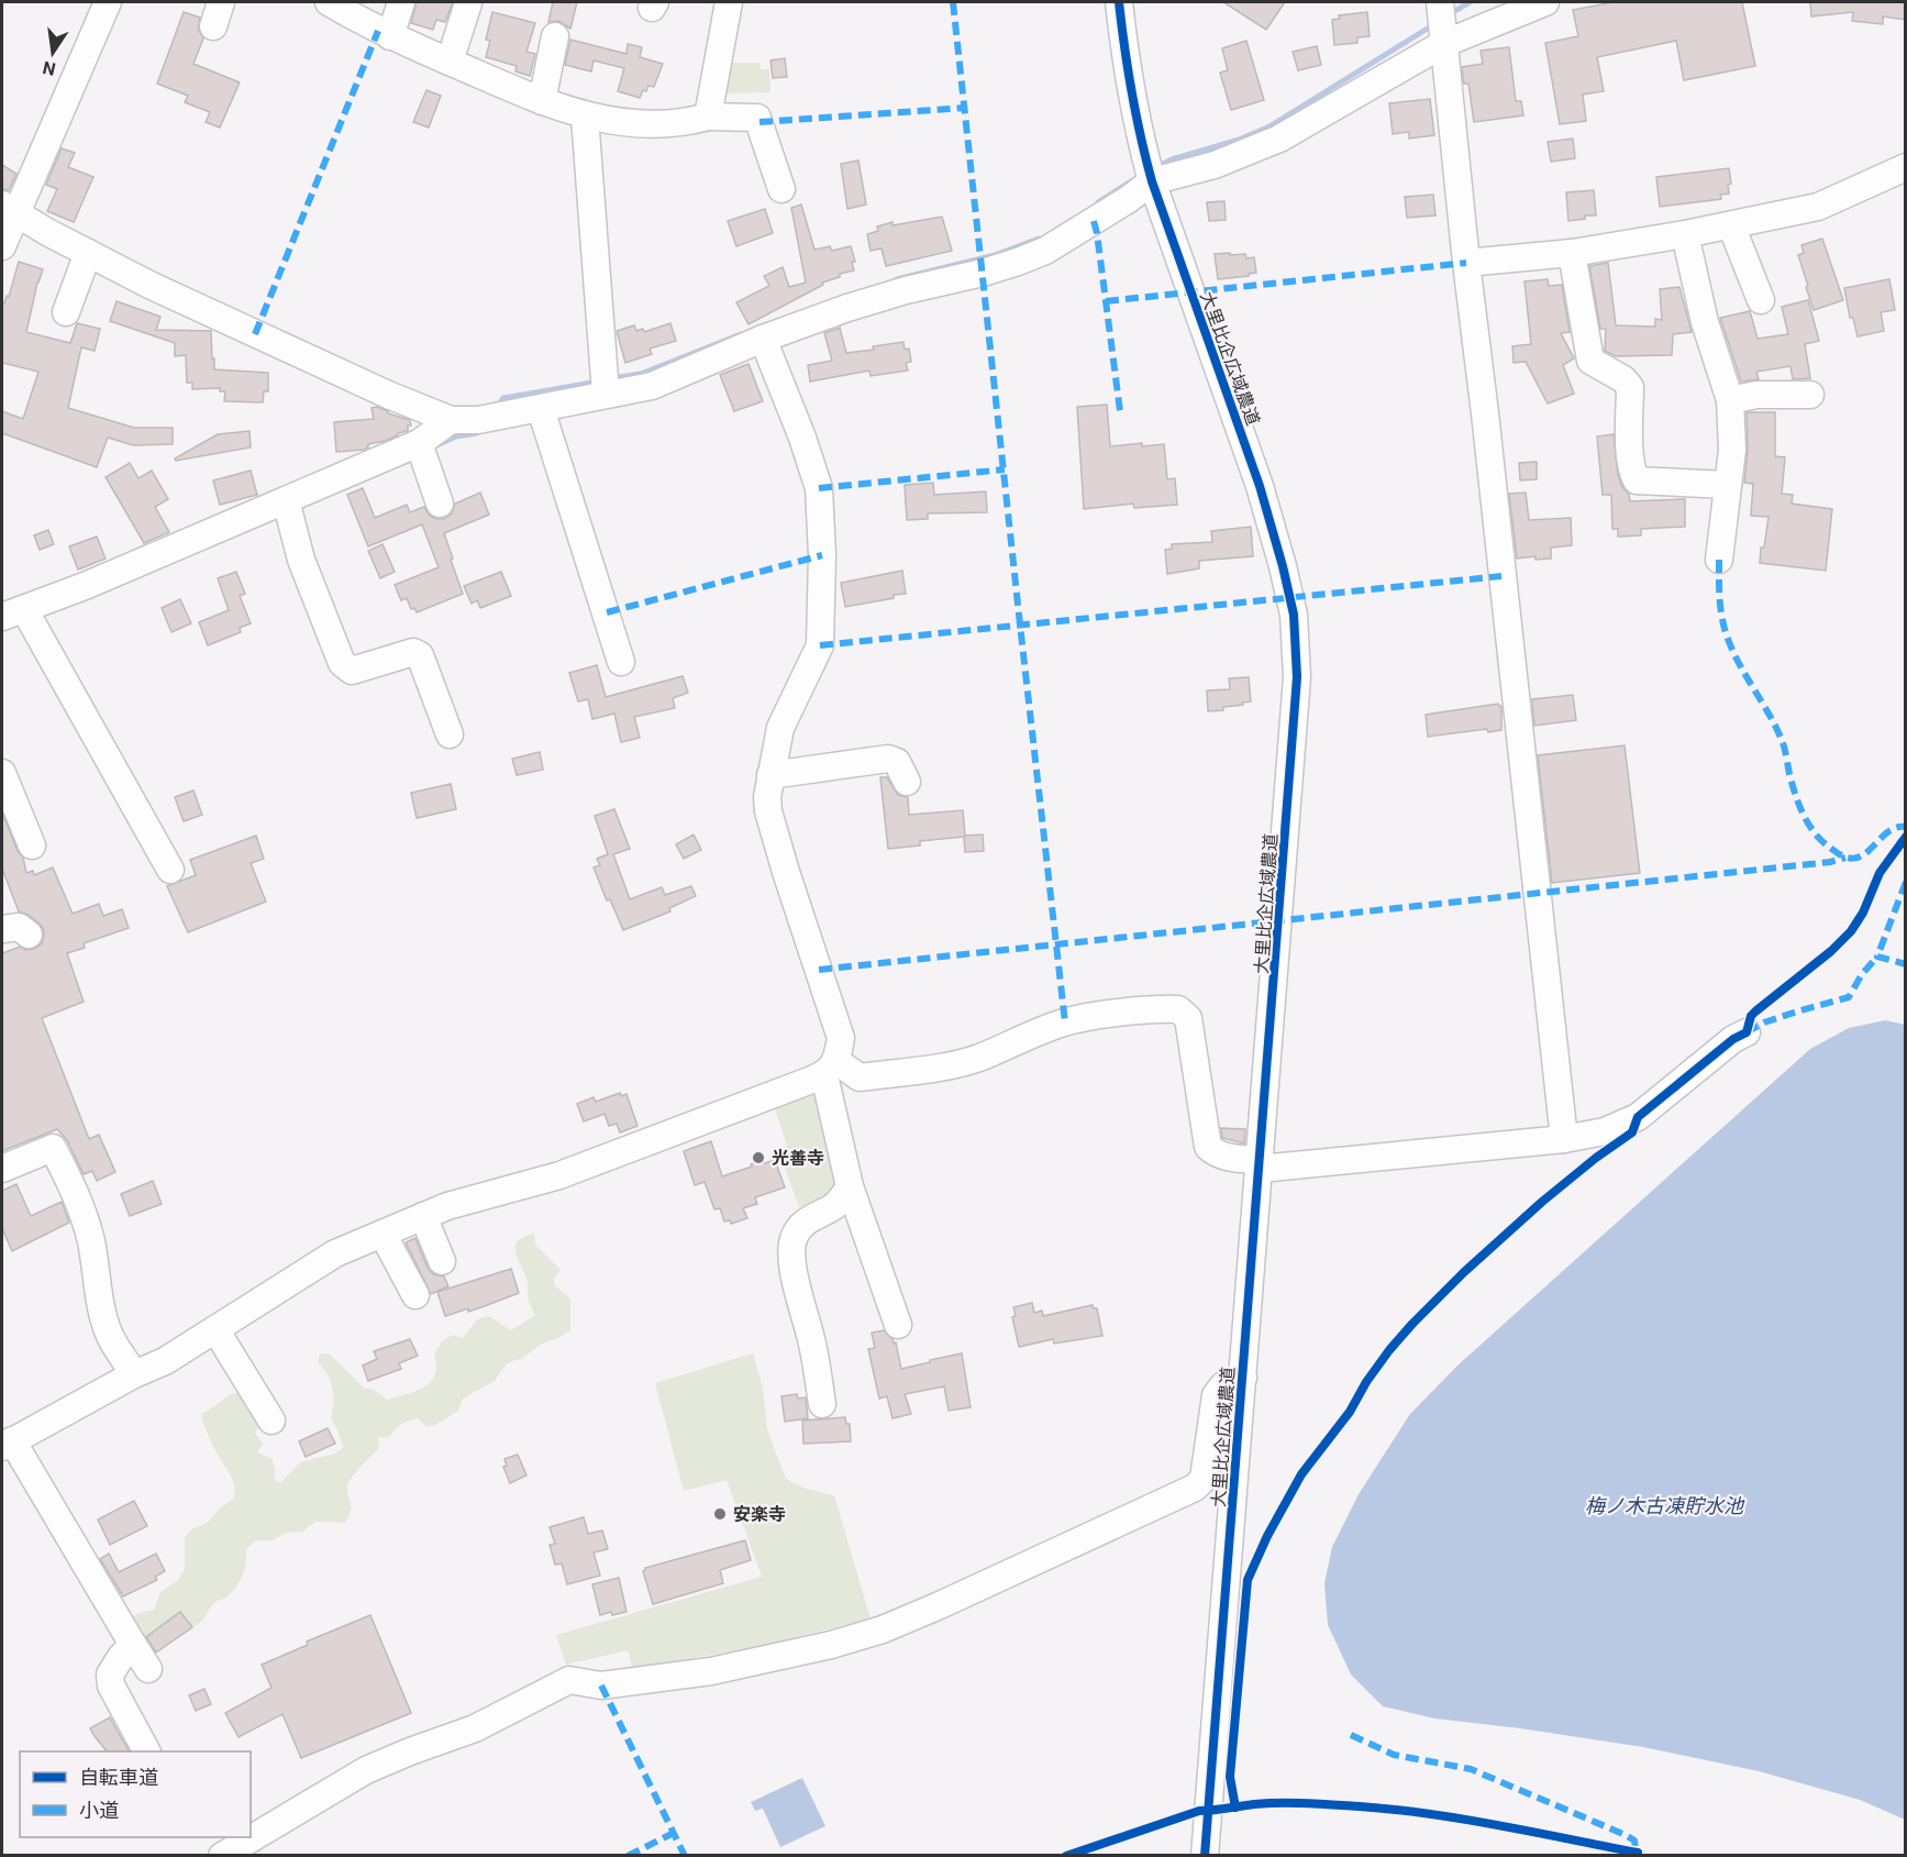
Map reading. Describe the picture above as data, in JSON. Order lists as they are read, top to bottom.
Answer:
{
  "streets": {
    "street": ["大里比企広域農道"]
  },
  "water": ["梅ノ木古凍貯水池"],
  "places": ["光善寺", "安楽寺"],
  "legend": ["自転車道", "小道"],
  "north": "bottom"
}
